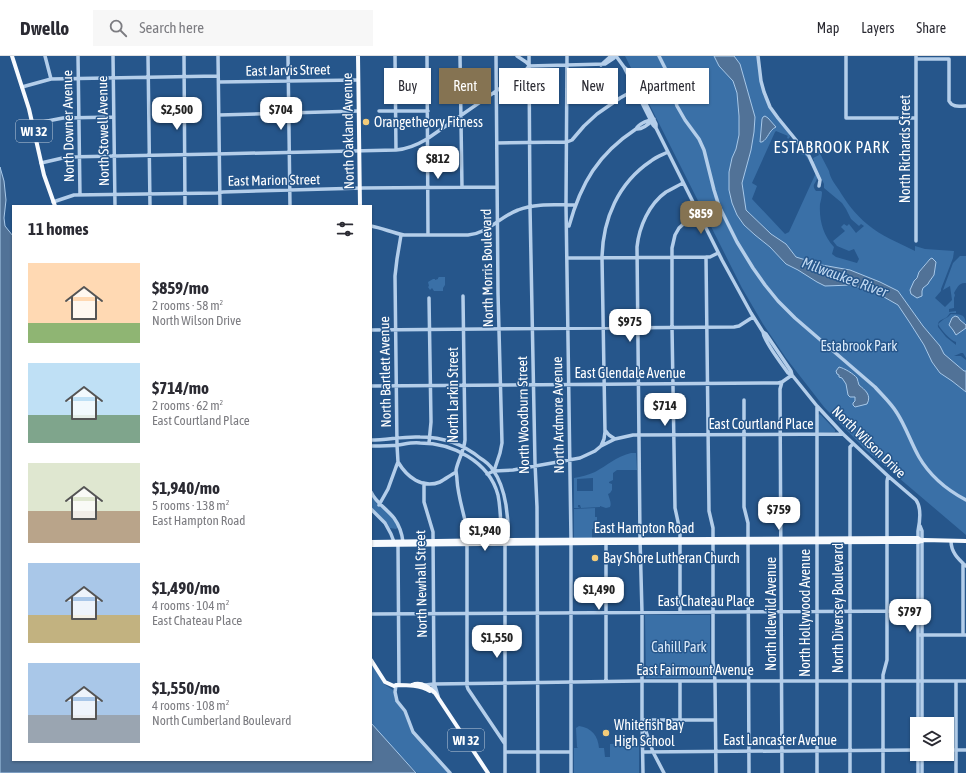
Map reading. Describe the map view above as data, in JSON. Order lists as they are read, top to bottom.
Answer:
{
  "streets": {
    "main road": [
      "WI 32",
      "North Oakland Avenue",
      "East Hampton Road",
      "East Fairmount Avenue"
    ],
    "street": [
      "East Jarvis Street",
      "North Downer Avenue",
      "North Stowell Avenue",
      "North Richards Street",
      "East Marion Street",
      "North Morris Boulevard",
      "North Bartlett Avenue",
      "East Glendale Avenue",
      "North Larkin Street",
      "North Woodburn Street",
      "North Ardmore Avenue",
      "East Courtland Place",
      "North Wilson Drive",
      "North Newhall Street",
      "East Chateau Place",
      "North Diversey Boulevard",
      "North Hollywood Avenue",
      "North Idlewild Avenue",
      "East Lancaster Avenue"
    ]
  },
  "crossings": [
    ["East Jarvis Street", "North Oakland Avenue"],
    ["North Downer Avenue", "East Marion Street"],
    ["WI 32", "East Marion Street"],
    ["WI 32", "North Newhall Street"],
    ["WI 32", "East Fairmount Avenue"],
    ["North Stowell Avenue", "East Marion Street"],
    ["North Oakland Avenue", "East Marion Street"],
    ["East Marion Street", "North Morris Boulevard"],
    ["North Morris Boulevard", "East Glendale Avenue"],
    ["North Morris Boulevard", "East Courtland Place"],
    ["North Bartlett Avenue", "East Glendale Avenue"],
    ["East Glendale Avenue", "North Larkin Street"],
    ["East Glendale Avenue", "North Woodburn Street"],
    ["East Glendale Avenue", "North Ardmore Avenue"],
    ["East Glendale Avenue", "North Wilson Drive"],
    ["East Glendale Avenue", "North Idlewild Avenue"],
    ["North Larkin Street", "East Hampton Road"],
    ["North Larkin Street", "East Chateau Place"],
    ["North Larkin Street", "East Fairmount Avenue"],
    ["North Woodburn Street", "East Courtland Place"],
    ["North Woodburn Street", "East Hampton Road"],
    ["North Woodburn Street", "East Chateau Place"],
    ["North Woodburn Street", "East Fairmount Avenue"],
    ["North Ardmore Avenue", "East Courtland Place"],
    ["North Ardmore Avenue", "East Hampton Road"],
    ["North Ardmore Avenue", "East Chateau Place"],
    ["North Ardmore Avenue", "East Fairmount Avenue"],
    ["East Courtland Place", "North Wilson Drive"],
    ["East Courtland Place", "North Hollywood Avenue"],
    ["East Courtland Place", "North Idlewild Avenue"],
    ["North Wilson Drive", "East Hampton Road"],
    ["North Wilson Drive", "East Chateau Place"],
    ["North Wilson Drive", "North Diversey Boulevard"],
    ["North Wilson Drive", "North Hollywood Avenue"],
    ["North Wilson Drive", "East Fairmount Avenue"],
    ["East Hampton Road", "North Newhall Street"],
    ["East Hampton Road", "North Diversey Boulevard"],
    ["East Hampton Road", "North Hollywood Avenue"],
    ["East Hampton Road", "North Idlewild Avenue"],
    ["North Newhall Street", "East Chateau Place"],
    ["North Newhall Street", "East Fairmount Avenue"],
    ["East Chateau Place", "North Diversey Boulevard"],
    ["East Chateau Place", "North Hollywood Avenue"],
    ["East Chateau Place", "North Idlewild Avenue"],
    ["North Diversey Boulevard", "East Fairmount Avenue"],
    ["North Diversey Boulevard", "East Lancaster Avenue"],
    ["North Hollywood Avenue", "East Fairmount Avenue"],
    ["North Hollywood Avenue", "East Lancaster Avenue"],
    ["North Idlewild Avenue", "East Fairmount Avenue"],
    ["North Idlewild Avenue", "East Lancaster Avenue"]
  ],
  "districts": ["ESTABROOK PARK"],
  "water": ["Milwaukee River"],
  "parks": ["Estabrook Park", "Cahill Park"],
  "places": ["Orangetheory Fitness", "Bay Shore Lutheran Church", "Whitefish Bay High School"],
  "page": {
    "header": "Dwello",
    "search": "Search here",
    "nav": ["Map", "Layers", "Share"],
    "chip": [
      "Buy",
      "Rent",
      "Filters",
      "New",
      "Apartment"
    ],
    "price": [
      "$2,500",
      "$704",
      "$812",
      "$859",
      "$975",
      "$714",
      "$759",
      "$1,940",
      "$1,490",
      "$797",
      "$1,550"
    ],
    "heading": "11 homes",
    "list": [
      {
        "name": "$859/mo",
        "note": "2 rooms · 58 m² · North Wilson Drive"
      },
      {
        "name": "$714/mo",
        "note": "2 rooms · 62 m² · East Courtland Place"
      },
      {
        "name": "$1,940/mo",
        "note": "5 rooms · 138 m² · East Hampton Road"
      },
      {
        "name": "$1,490/mo",
        "note": "4 rooms · 104 m² · East Chateau Place"
      },
      {
        "name": "$1,550/mo",
        "note": "4 rooms · 108 m² · North Cumberland Boulevard"
      }
    ]
  }
}
